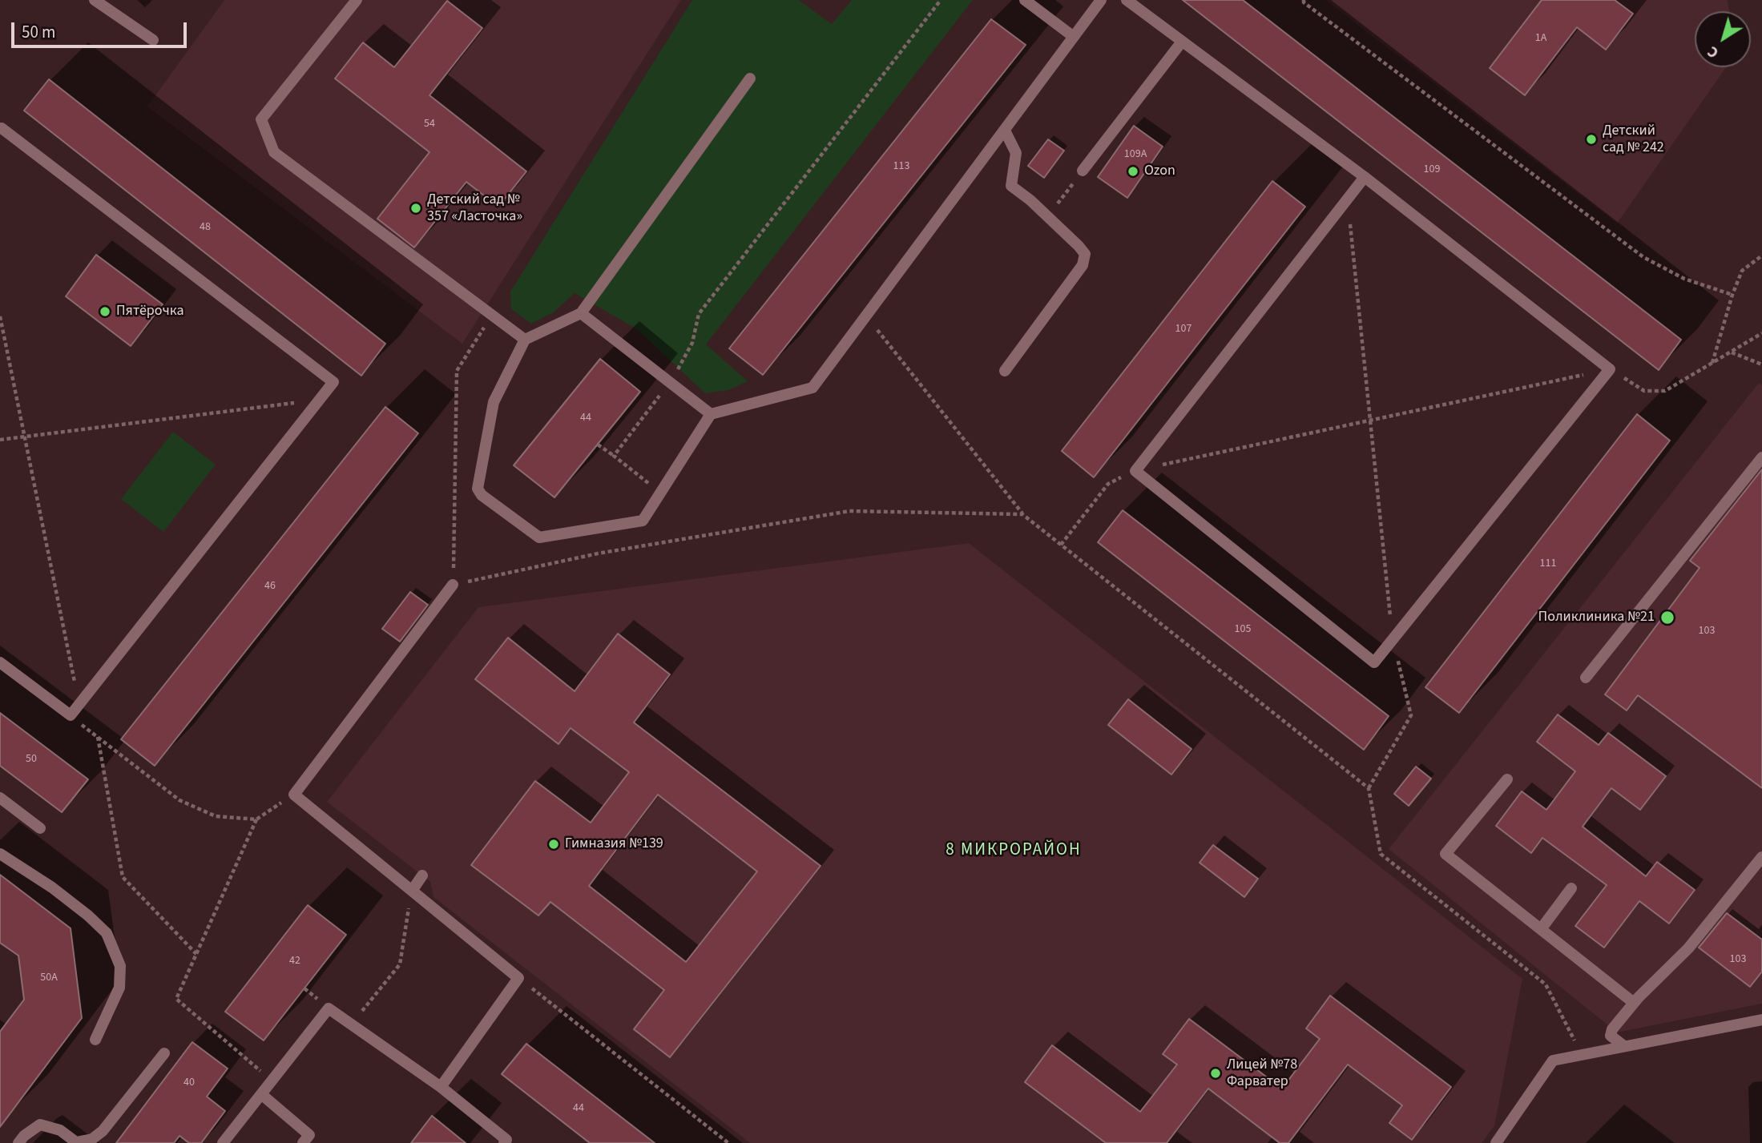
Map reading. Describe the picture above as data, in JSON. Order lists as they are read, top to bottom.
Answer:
{
  "districts": ["8 МИКРОРАЙОН"],
  "places": [
    "Детский сад № 242",
    "Ozon",
    "Детский сад № 357 «Ласточка»",
    "Пятёрочка",
    "Поликлиника №21",
    "Гимназия №139",
    "Лицей №78 Фарватер"
  ],
  "house_numbers": [
    "1А",
    "54",
    "109А",
    "113",
    "109",
    "48",
    "107",
    "44",
    "111",
    "46",
    "105",
    "103",
    "50",
    "103",
    "42",
    "50А",
    "40",
    "44"
  ],
  "scale_bar": "50 m",
  "north": "bottom left"
}
